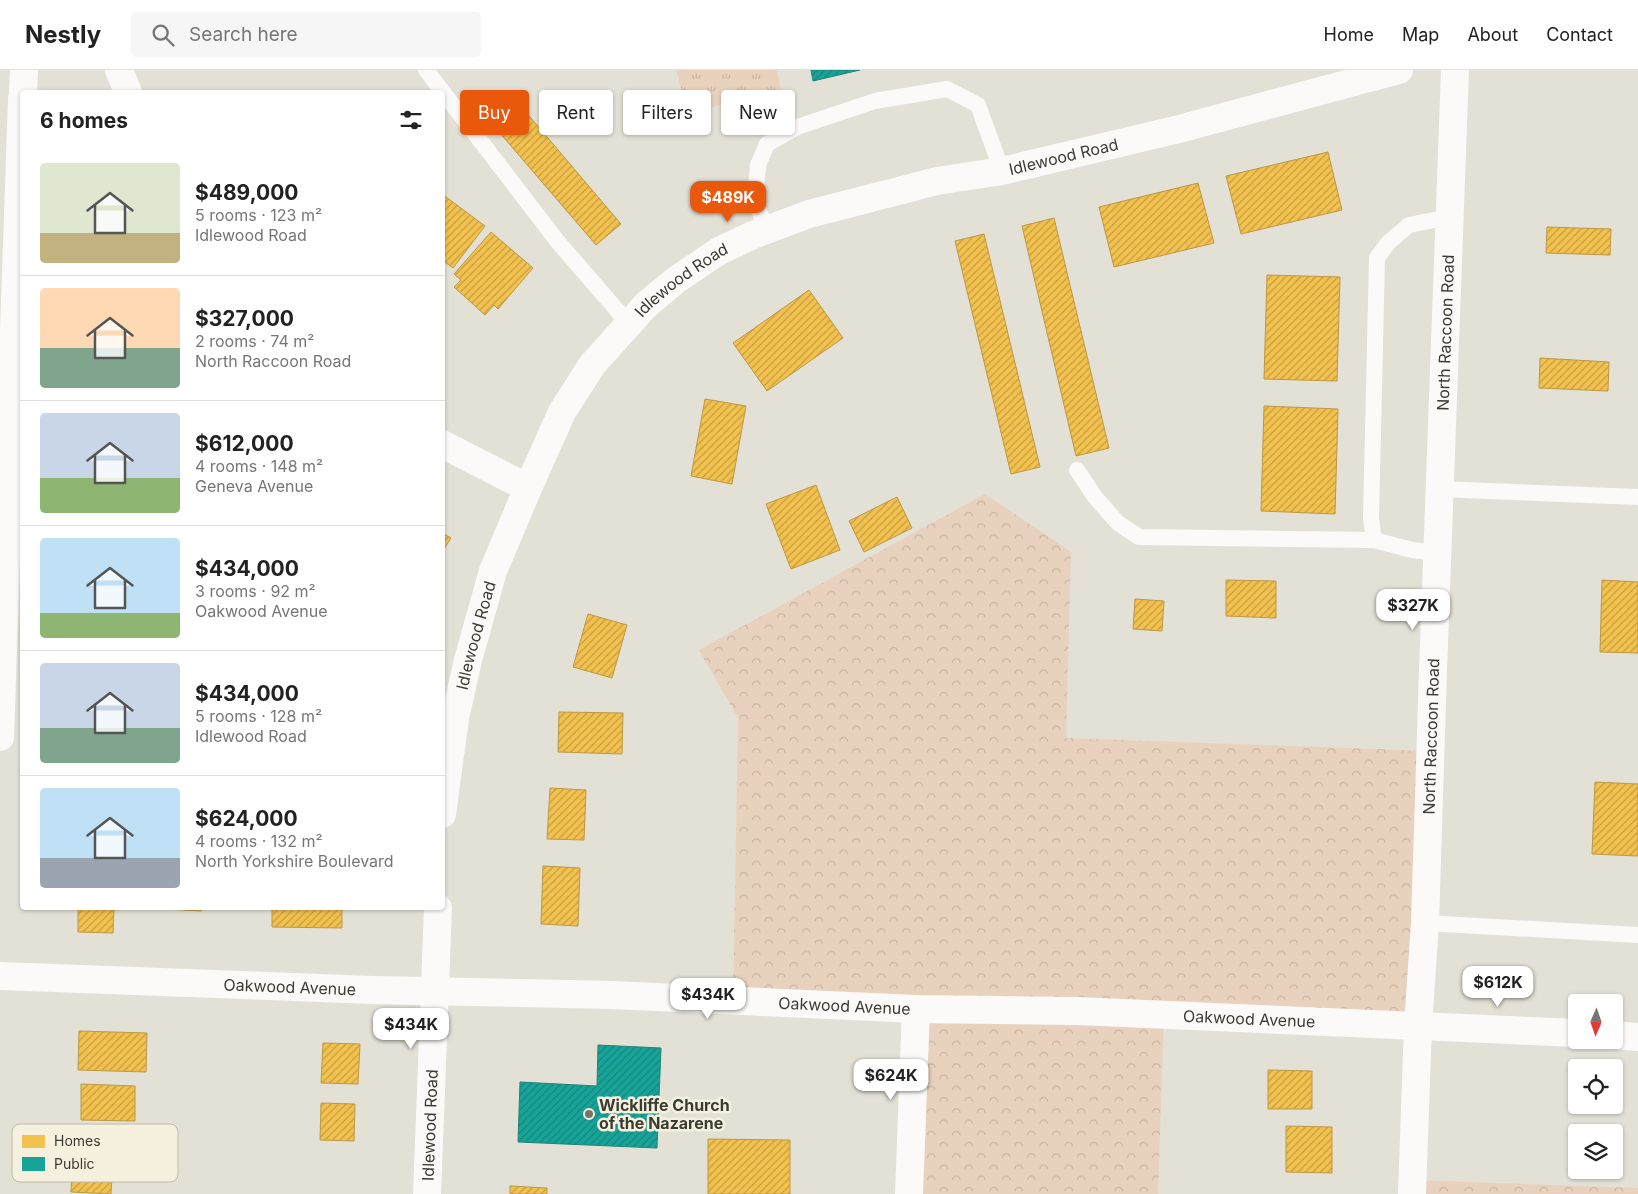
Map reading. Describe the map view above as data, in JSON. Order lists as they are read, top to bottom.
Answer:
{
  "streets": {
    "street": ["Idlewood Road", "North Raccoon Road", "Oakwood Avenue"]
  },
  "crossings": [
    ["Idlewood Road", "Oakwood Avenue"],
    ["North Raccoon Road", "Oakwood Avenue"]
  ],
  "places": ["Wickliffe Church of the Nazarene"],
  "legend": ["Homes", "Public"],
  "north": "bottom",
  "page": {
    "header": "Nestly",
    "search": "Search here",
    "nav": [
      "Home",
      "Map",
      "About",
      "Contact"
    ],
    "chip": [
      "Buy",
      "Rent",
      "Filters",
      "New"
    ],
    "heading": "6 homes",
    "list": [
      {
        "name": "$489,000",
        "note": "5 rooms · 123 m² · Idlewood Road"
      },
      {
        "name": "$327,000",
        "note": "2 rooms · 74 m² · North Raccoon Road"
      },
      {
        "name": "$612,000",
        "note": "4 rooms · 148 m² · Geneva Avenue"
      },
      {
        "name": "$434,000",
        "note": "3 rooms · 92 m² · Oakwood Avenue"
      },
      {
        "name": "$434,000",
        "note": "5 rooms · 128 m² · Idlewood Road"
      },
      {
        "name": "$624,000",
        "note": "4 rooms · 132 m² · North Yorkshire Boulevard"
      }
    ],
    "price": [
      "$489K",
      "$327K",
      "$612K",
      "$434K",
      "$434K",
      "$624K"
    ]
  }
}
